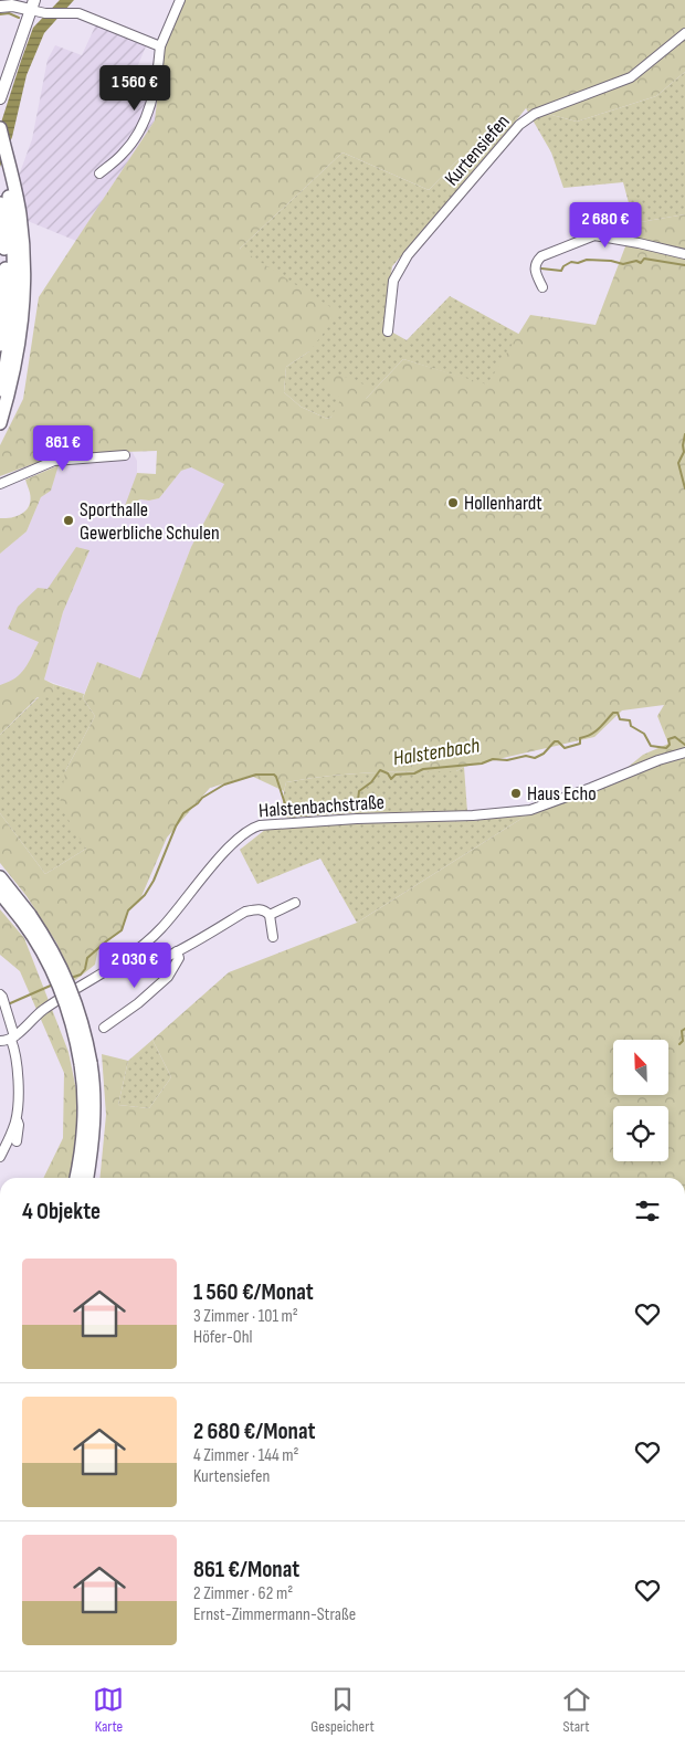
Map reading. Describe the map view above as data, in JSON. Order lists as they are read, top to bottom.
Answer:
{
  "streets": {
    "street": ["Kurtensiefen", "Halstenbachstraße"]
  },
  "water": ["Halstenbach"],
  "places": ["Hollenhardt", "Sporthalle Gewerbliche Schulen", "Haus Echo"],
  "north": "top left",
  "page": {
    "price": [
      "1 560 €",
      "2 680 €",
      "861 €",
      "2 030 €"
    ],
    "heading": "4 Objekte",
    "list": [
      {
        "name": "1 560 €/Monat",
        "note": "3 Zimmer · 101 m² · Höfer-Ohl"
      },
      {
        "name": "2 680 €/Monat",
        "note": "4 Zimmer · 144 m² · Kurtensiefen"
      },
      {
        "name": "861 €/Monat",
        "note": "2 Zimmer · 62 m² · Ernst-Zimmermann-Straße"
      }
    ],
    "tabs": ["Karte", "Gespeichert", "Start"]
  }
}
